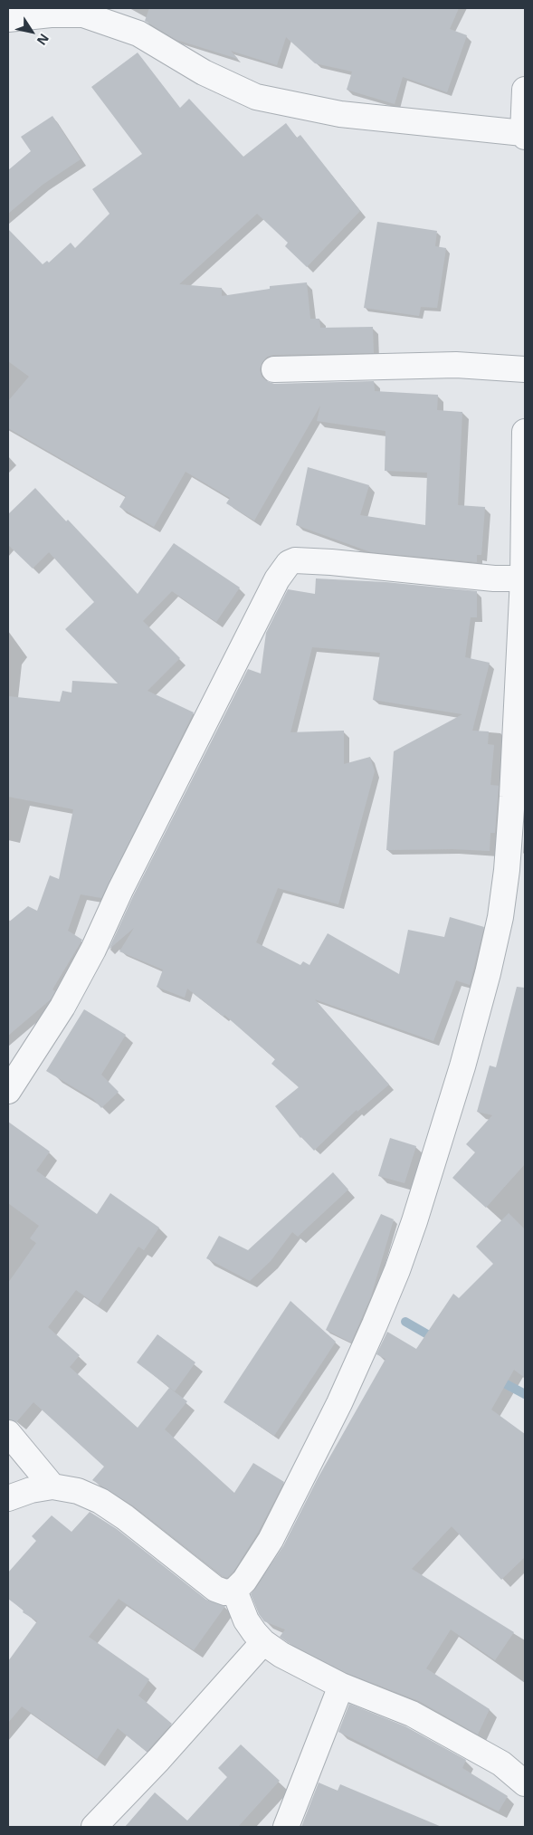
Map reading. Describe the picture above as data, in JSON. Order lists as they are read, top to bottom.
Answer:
{
  "north": "bottom right"
}
